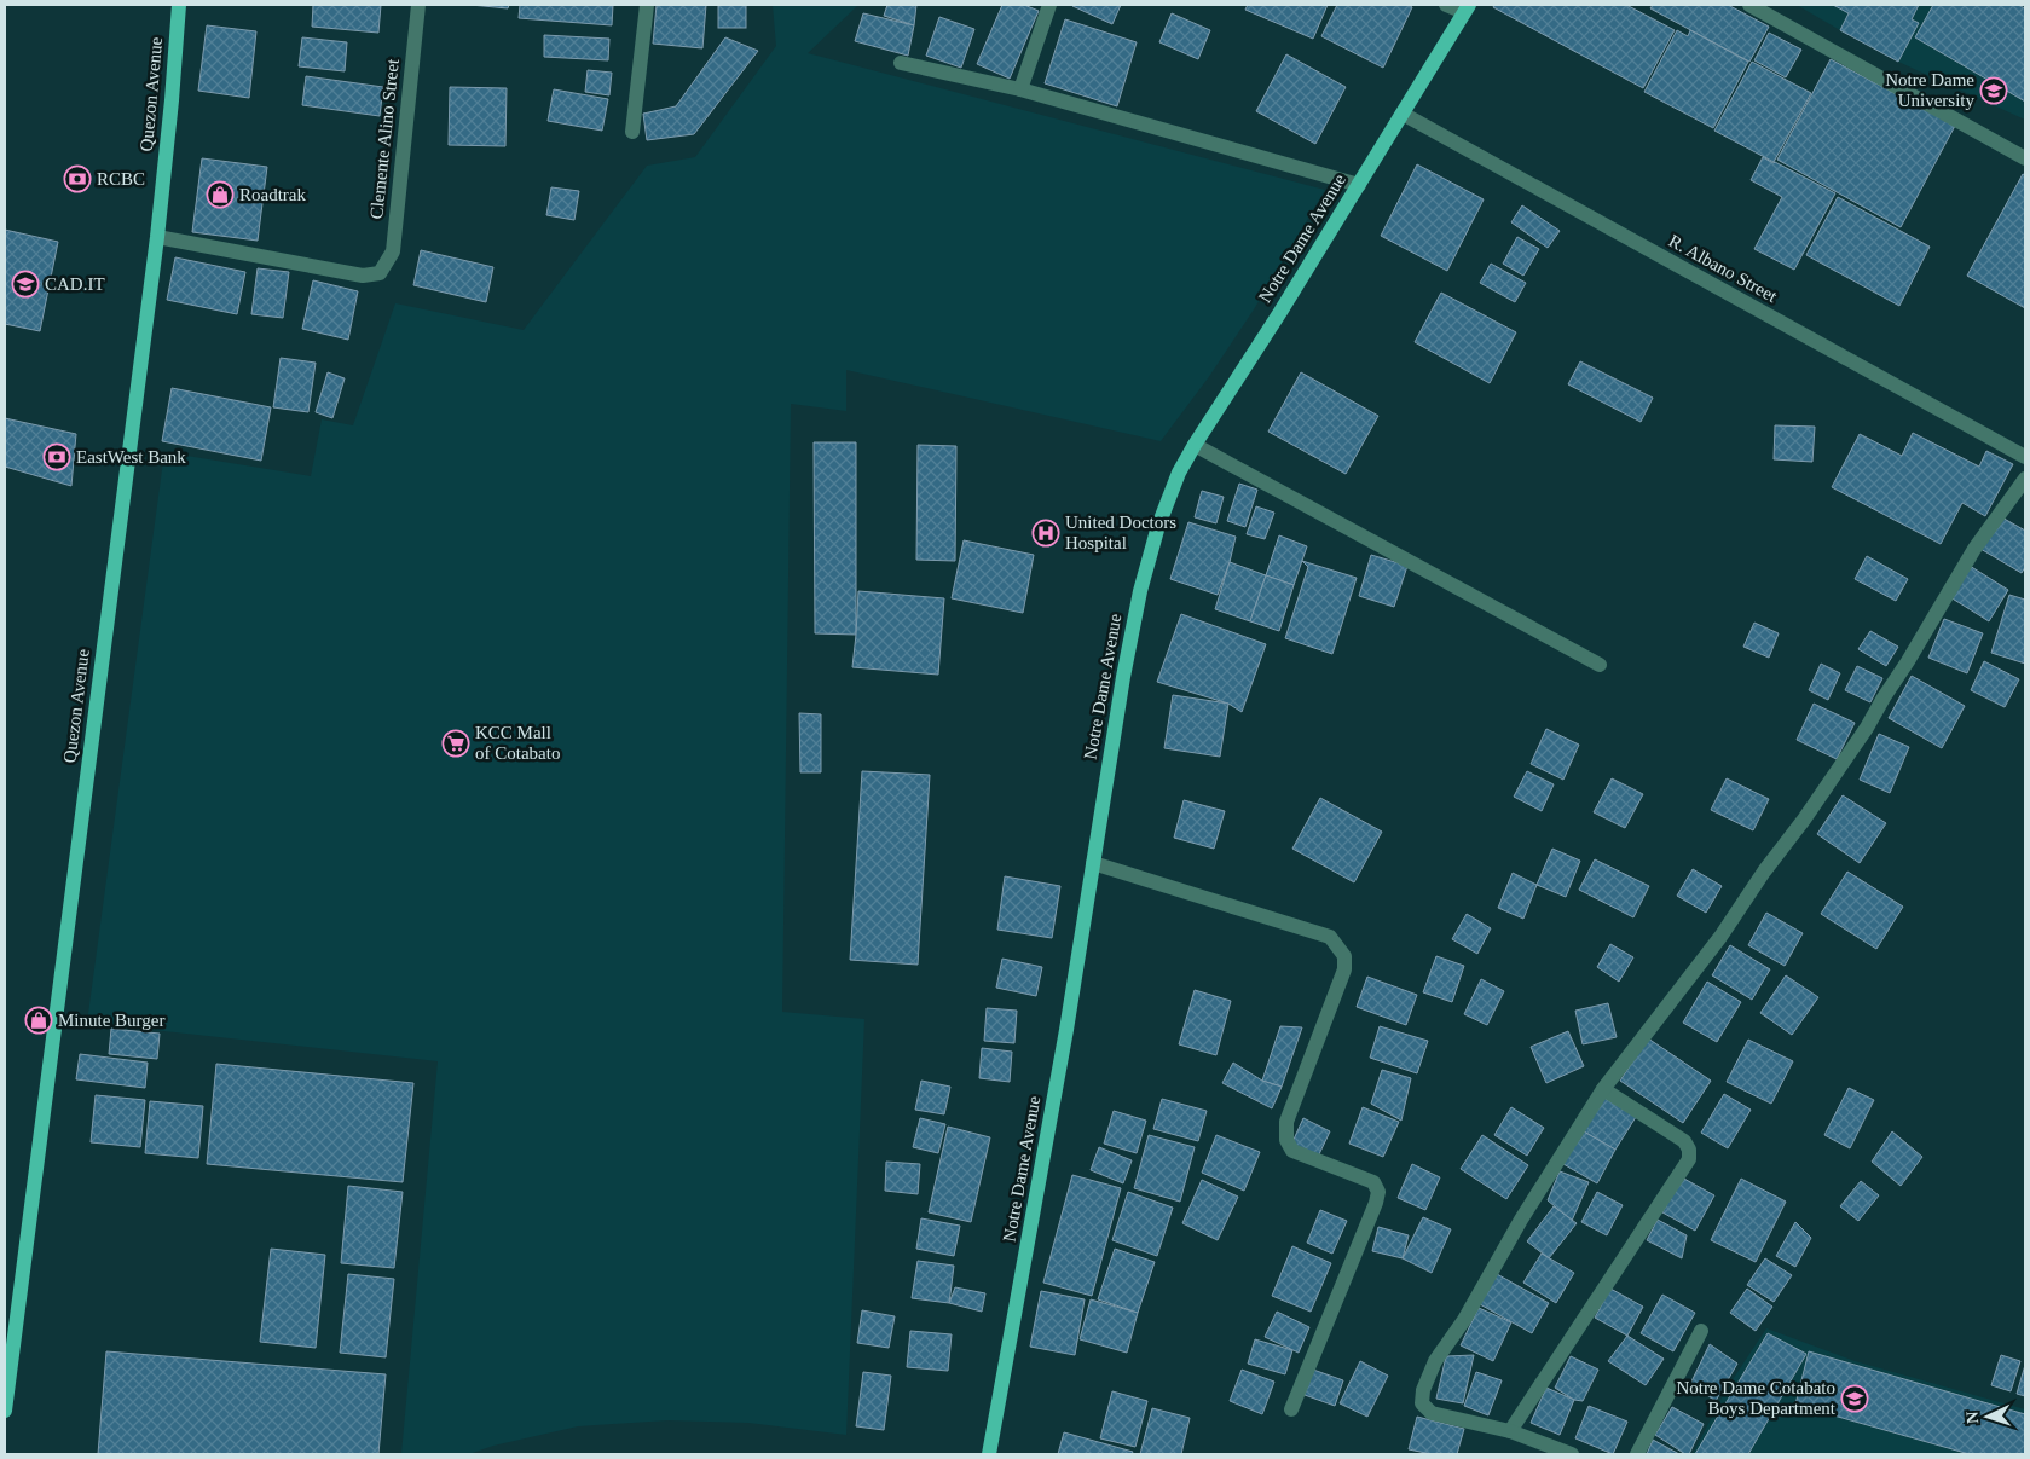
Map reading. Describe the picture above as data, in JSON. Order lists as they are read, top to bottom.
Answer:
{
  "streets": {
    "main road": ["Quezon Avenue", "Notre Dame Avenue"],
    "street": ["Clemente Alino Street", "R. Albano Street"]
  },
  "crossings": [
    ["Quezon Avenue", "Clemente Alino Street"],
    ["Notre Dame Avenue", "R. Albano Street"]
  ],
  "places": {
    "school or university": ["Notre Dame University", "CAD.IT", "Notre Dame Cotabato Boys Department"],
    "bank": ["RCBC", "EastWest Bank"],
    "shop": ["Roadtrak", "Minute Burger"],
    "hospital": ["United Doctors Hospital"],
    "supermarket": ["KCC Mall of Cotabato"]
  },
  "north": "left"
}
